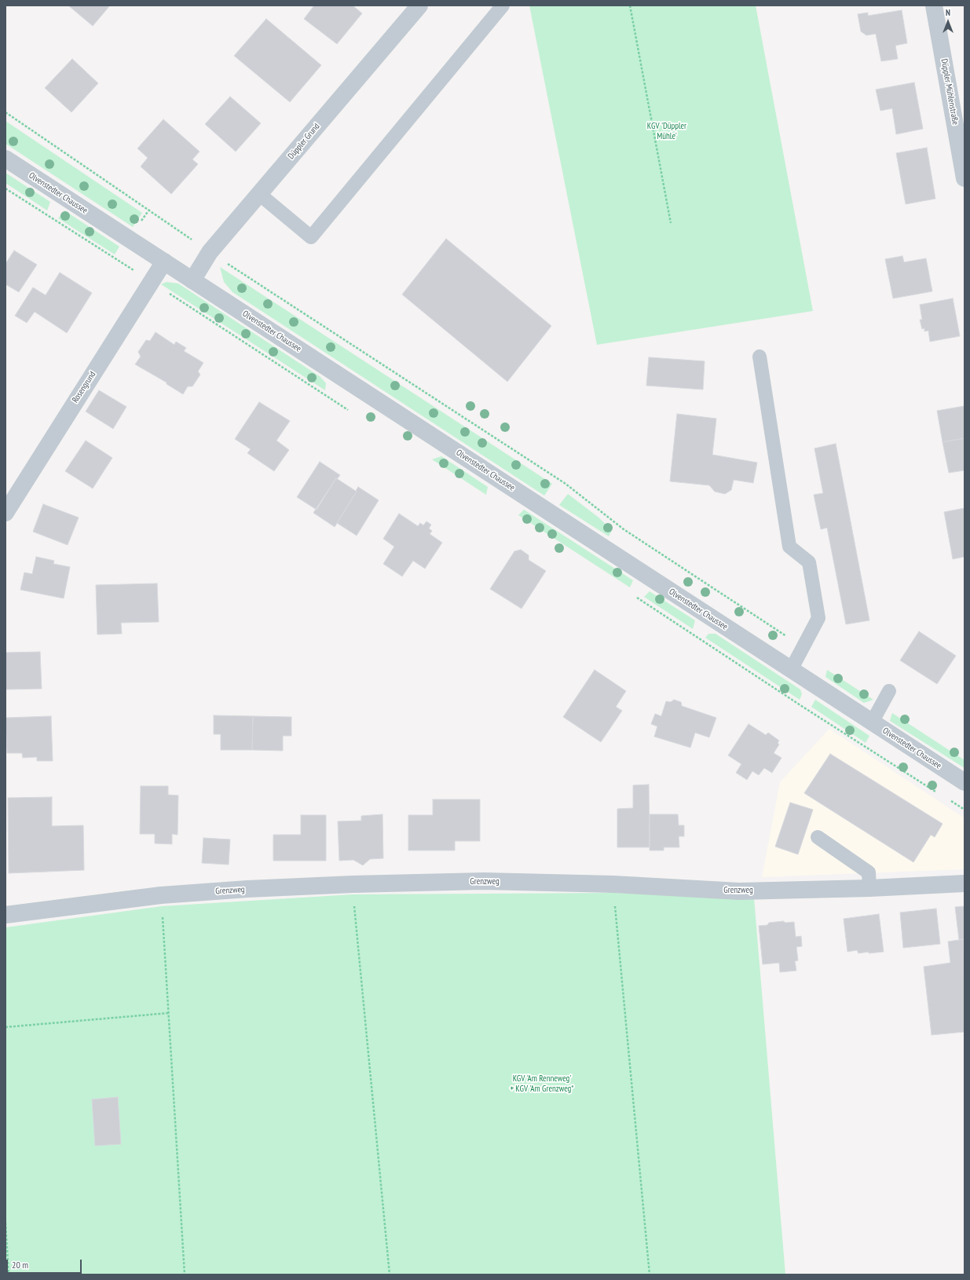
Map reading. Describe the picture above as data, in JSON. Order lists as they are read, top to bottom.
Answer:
{
  "streets": {
    "street": [
      "Düppler Mühlenstraße",
      "Düppler Grund",
      "Olvenstedter Chaussee",
      "Rosengrund",
      "Grenzweg"
    ]
  },
  "crossings": [
    ["Düppler Grund", "Olvenstedter Chaussee"],
    ["Olvenstedter Chaussee", "Rosengrund"]
  ],
  "parks": ["KGV 'Düppler Mühle'", "KGV 'Am Renneweg' + KGV 'Am Grenzweg*"],
  "scale_bar": "20 m",
  "north": "top"
}
